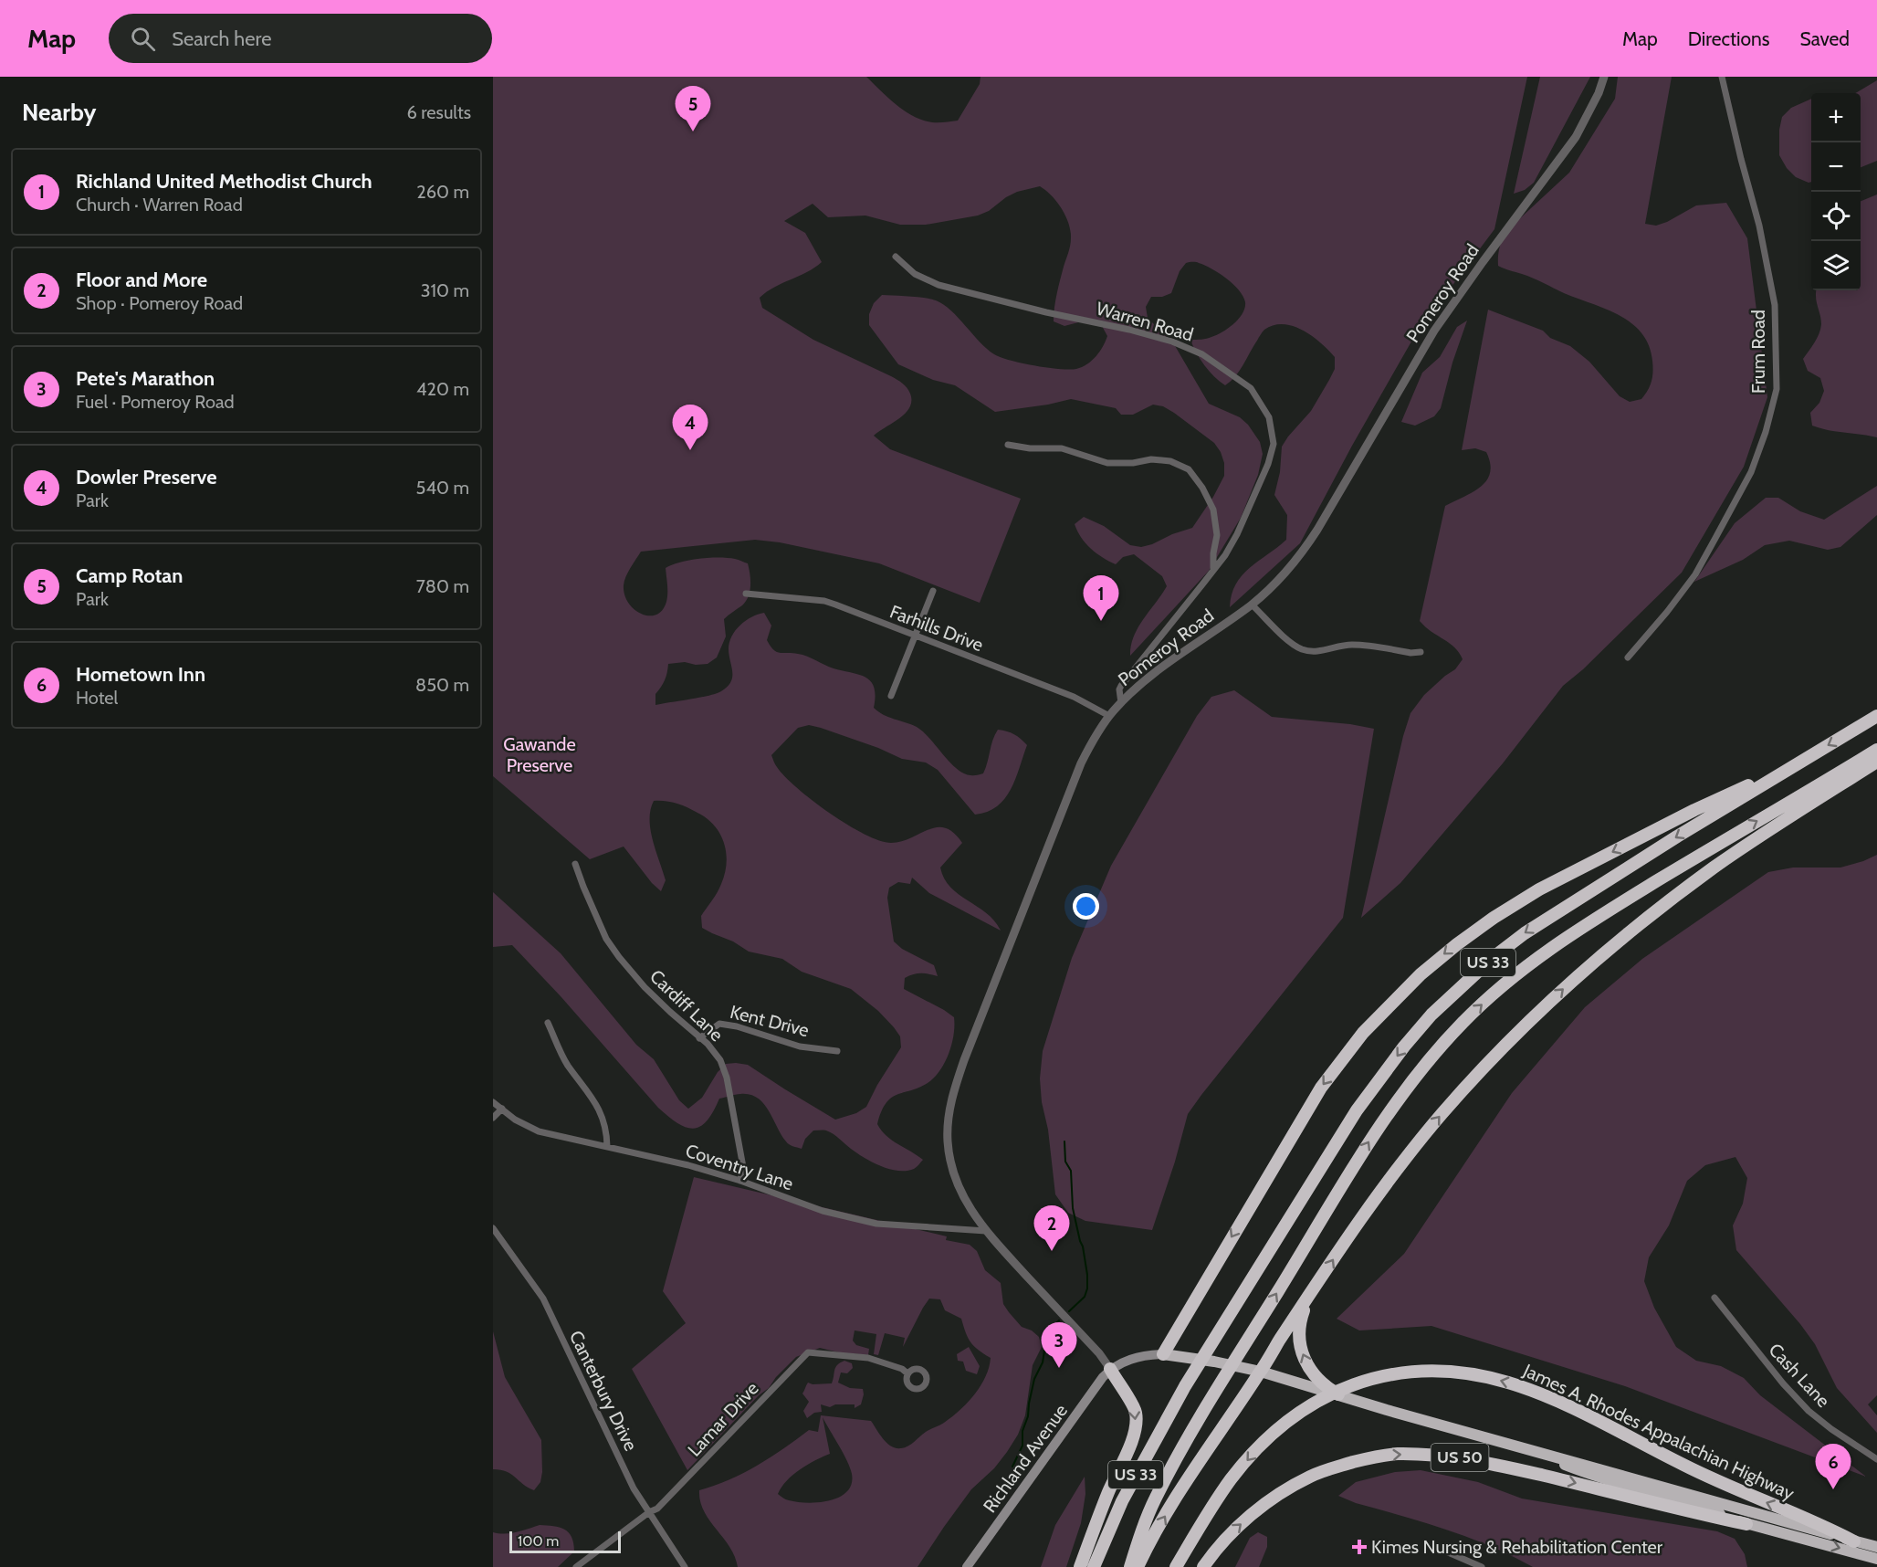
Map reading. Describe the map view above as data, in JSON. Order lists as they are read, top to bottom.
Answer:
{
  "streets": {
    "highway": ["US 33", "James A. Rhodes Appalachian Highway", "US 50"],
    "main road": ["Richland Avenue"],
    "street": [
      "Pomeroy Road",
      "Warren Road",
      "Frum Road",
      "Farhills Drive",
      "Cardiff Lane",
      "Kent Drive",
      "Coventry Lane",
      "Cash Lane",
      "Canterbury Drive",
      "Lamar Drive"
    ]
  },
  "crossings": [
    ["Pomeroy Road", "Warren Road"],
    ["Pomeroy Road", "Farhills Drive"],
    ["Pomeroy Road", "Coventry Lane"],
    ["Pomeroy Road", "Richland Avenue"],
    ["Cardiff Lane", "Kent Drive"],
    ["Cardiff Lane", "Coventry Lane"],
    ["Canterbury Drive", "Lamar Drive"]
  ],
  "parks": ["Gawande Preserve"],
  "places": {
    "health": ["Kimes Nursing & Rehabilitation Center"]
  },
  "scale_bar": "100 m",
  "page": {
    "header": "Map",
    "search": "Search here",
    "nav": ["Map", "Directions", "Saved"],
    "heading": ["Nearby", "6 results"],
    "pins": [
      "5",
      "4",
      "1",
      "2",
      "3",
      "6"
    ],
    "map_buttons": ["+", "−"],
    "list": [
      {
        "mark": "1",
        "name": "Richland United Methodist Church",
        "note": "Church · Warren Road",
        "value": "260 m"
      },
      {
        "mark": "2",
        "name": "Floor and More",
        "note": "Shop · Pomeroy Road",
        "value": "310 m"
      },
      {
        "mark": "3",
        "name": "Pete's Marathon",
        "note": "Fuel · Pomeroy Road",
        "value": "420 m"
      },
      {
        "mark": "4",
        "name": "Dowler Preserve",
        "note": "Park",
        "value": "540 m"
      },
      {
        "mark": "5",
        "name": "Camp Rotan",
        "note": "Park",
        "value": "780 m"
      },
      {
        "mark": "6",
        "name": "Hometown Inn",
        "note": "Hotel",
        "value": "850 m"
      }
    ],
    "scale": "100 m"
  }
}
